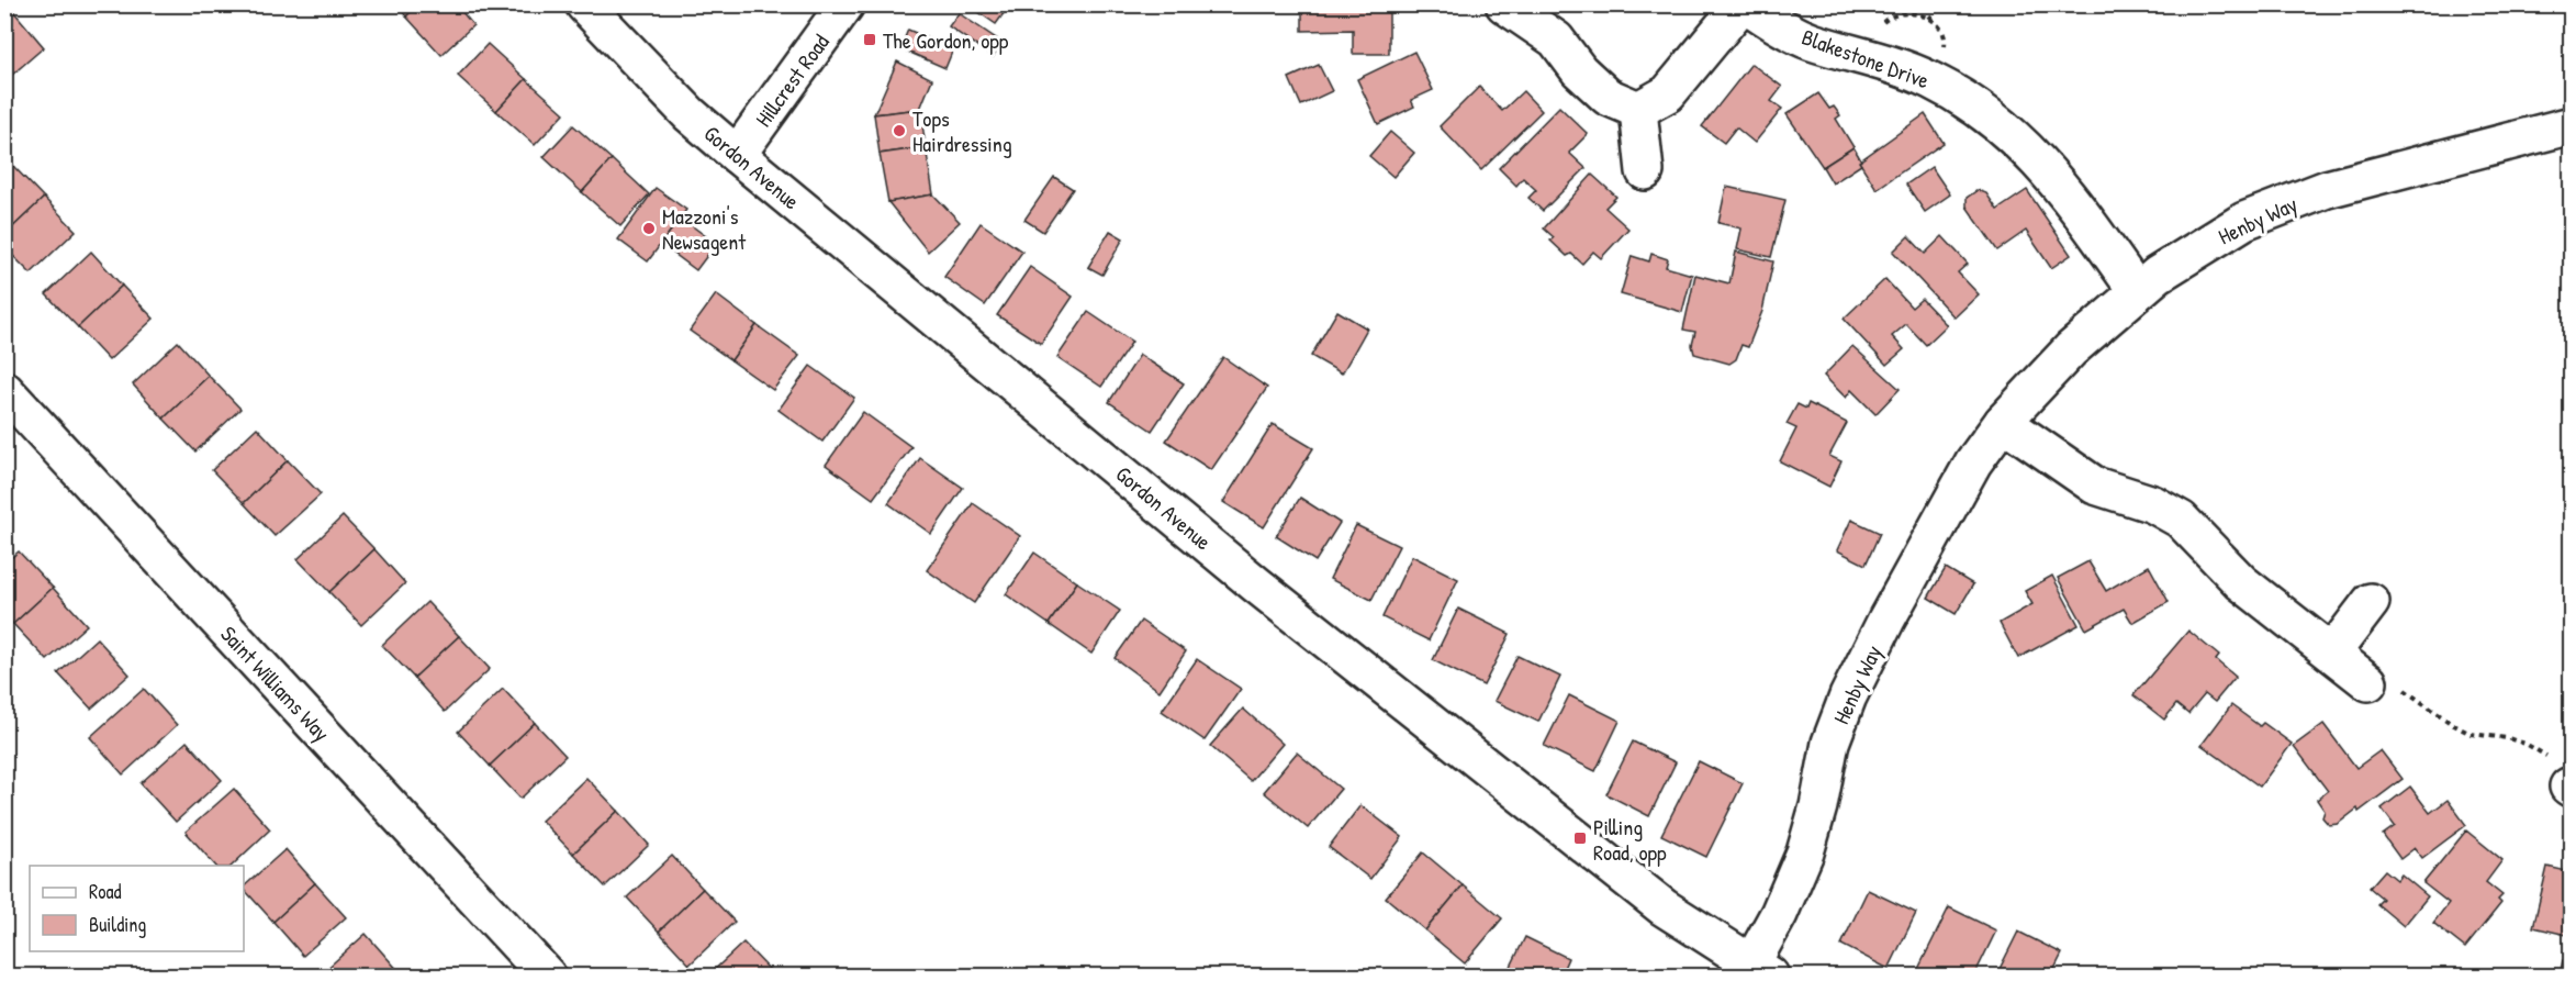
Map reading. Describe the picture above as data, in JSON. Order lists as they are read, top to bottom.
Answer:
{
  "streets": {
    "main road": [
      "Blakestone Drive",
      "Hillcrest Road",
      "Gordon Avenue",
      "Henby Way",
      "Saint Williams Way"
    ]
  },
  "crossings": [
    ["Blakestone Drive", "Henby Way"],
    ["Hillcrest Road", "Gordon Avenue"],
    ["Gordon Avenue", "Henby Way"]
  ],
  "places": {
    "transit": ["The Gordon, opp", "Pilling Road, opp"],
    "other": ["Tops Hairdressing", "Mazzoni's Newsagent"]
  },
  "legend": ["Road", "Building"]
}
